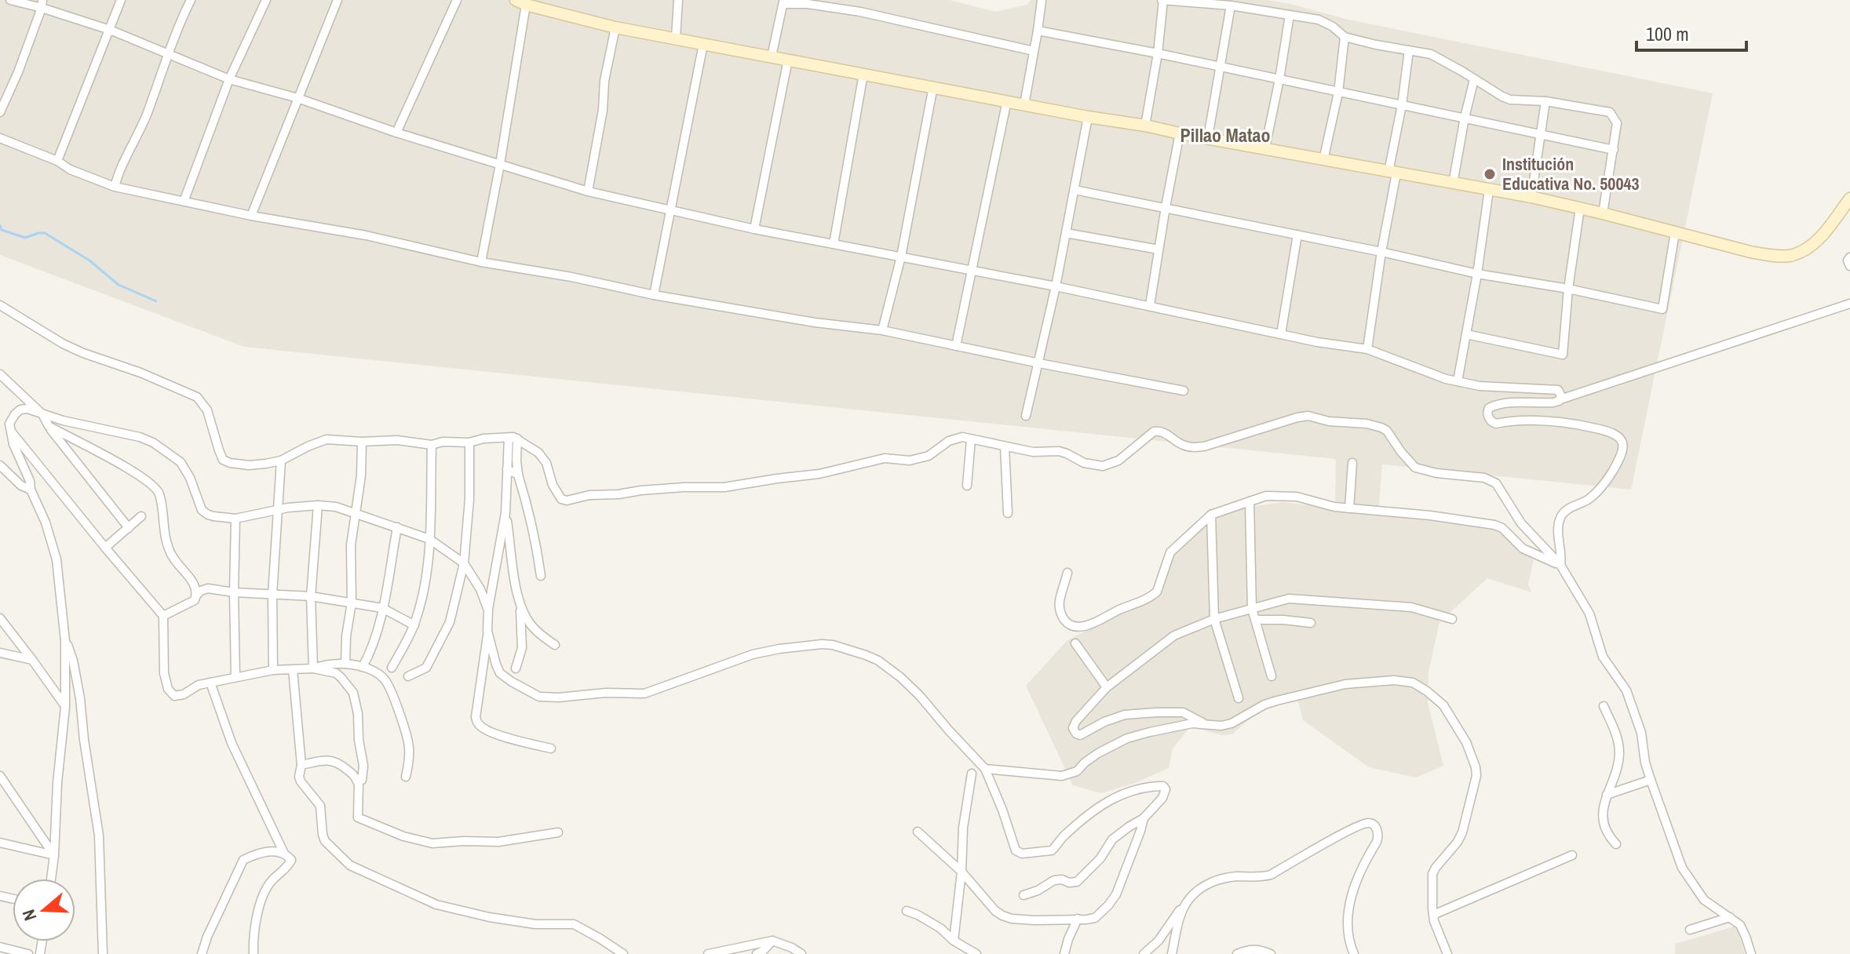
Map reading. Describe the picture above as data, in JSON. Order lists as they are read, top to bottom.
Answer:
{
  "districts": ["Pillao Matao"],
  "places": ["Institución Educativa No. 50043"],
  "scale_bar": "100 m",
  "north": "left"
}
